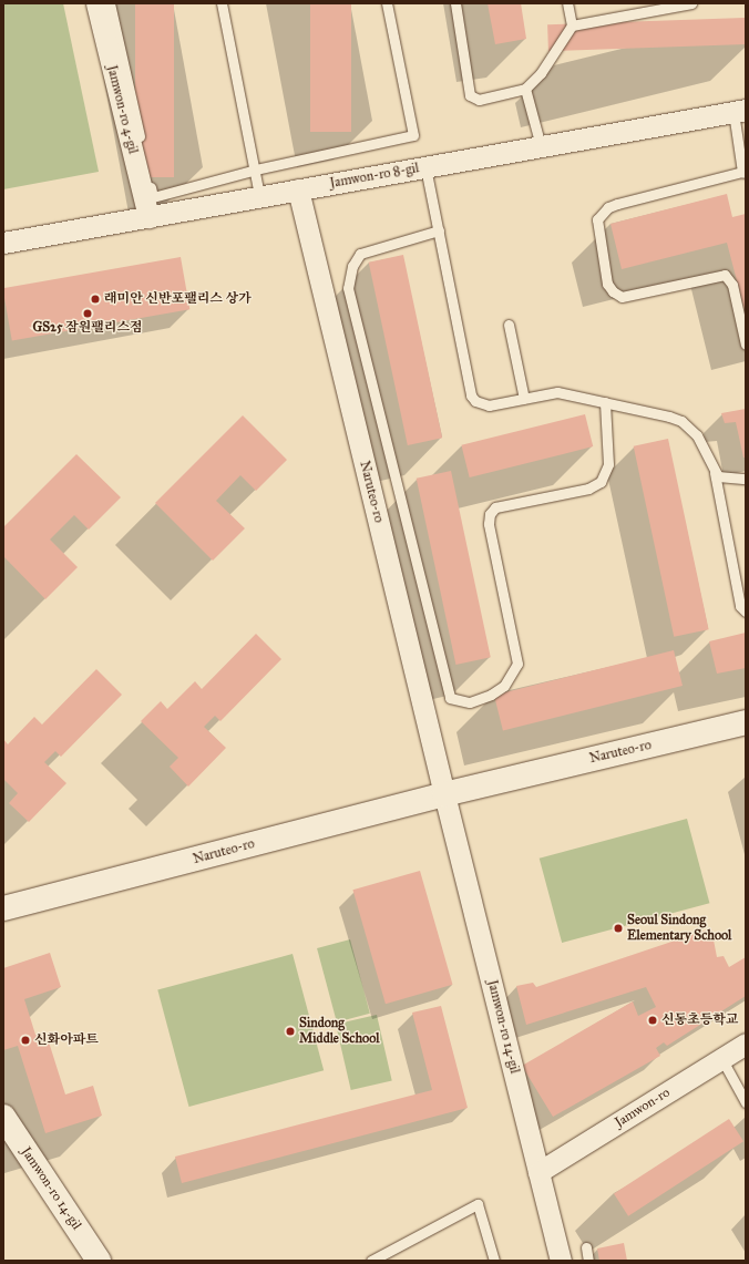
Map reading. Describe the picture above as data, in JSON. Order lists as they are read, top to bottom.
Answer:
{
  "streets": {
    "main road": ["Naruteo-ro", "Jamwon-ro 14-gil"],
    "street": ["Jamwon-ro 4-gil", "Jamwon-ro 8-gil", "Jamwon-ro"]
  },
  "crossings": [
    ["Jamwon-ro 4-gil", "Jamwon-ro 8-gil"],
    ["Jamwon-ro 8-gil", "Naruteo-ro"],
    ["Naruteo-ro", "Jamwon-ro 14-gil"],
    ["Jamwon-ro 14-gil", "Jamwon-ro"]
  ],
  "places": [
    "래미안 신반포팰리스 상가",
    "GS25 잠원팰리스점",
    "Seoul Sindong Elementary School",
    "신동초등학교",
    "Sindong Middle School",
    "신화아파트"
  ]
}
